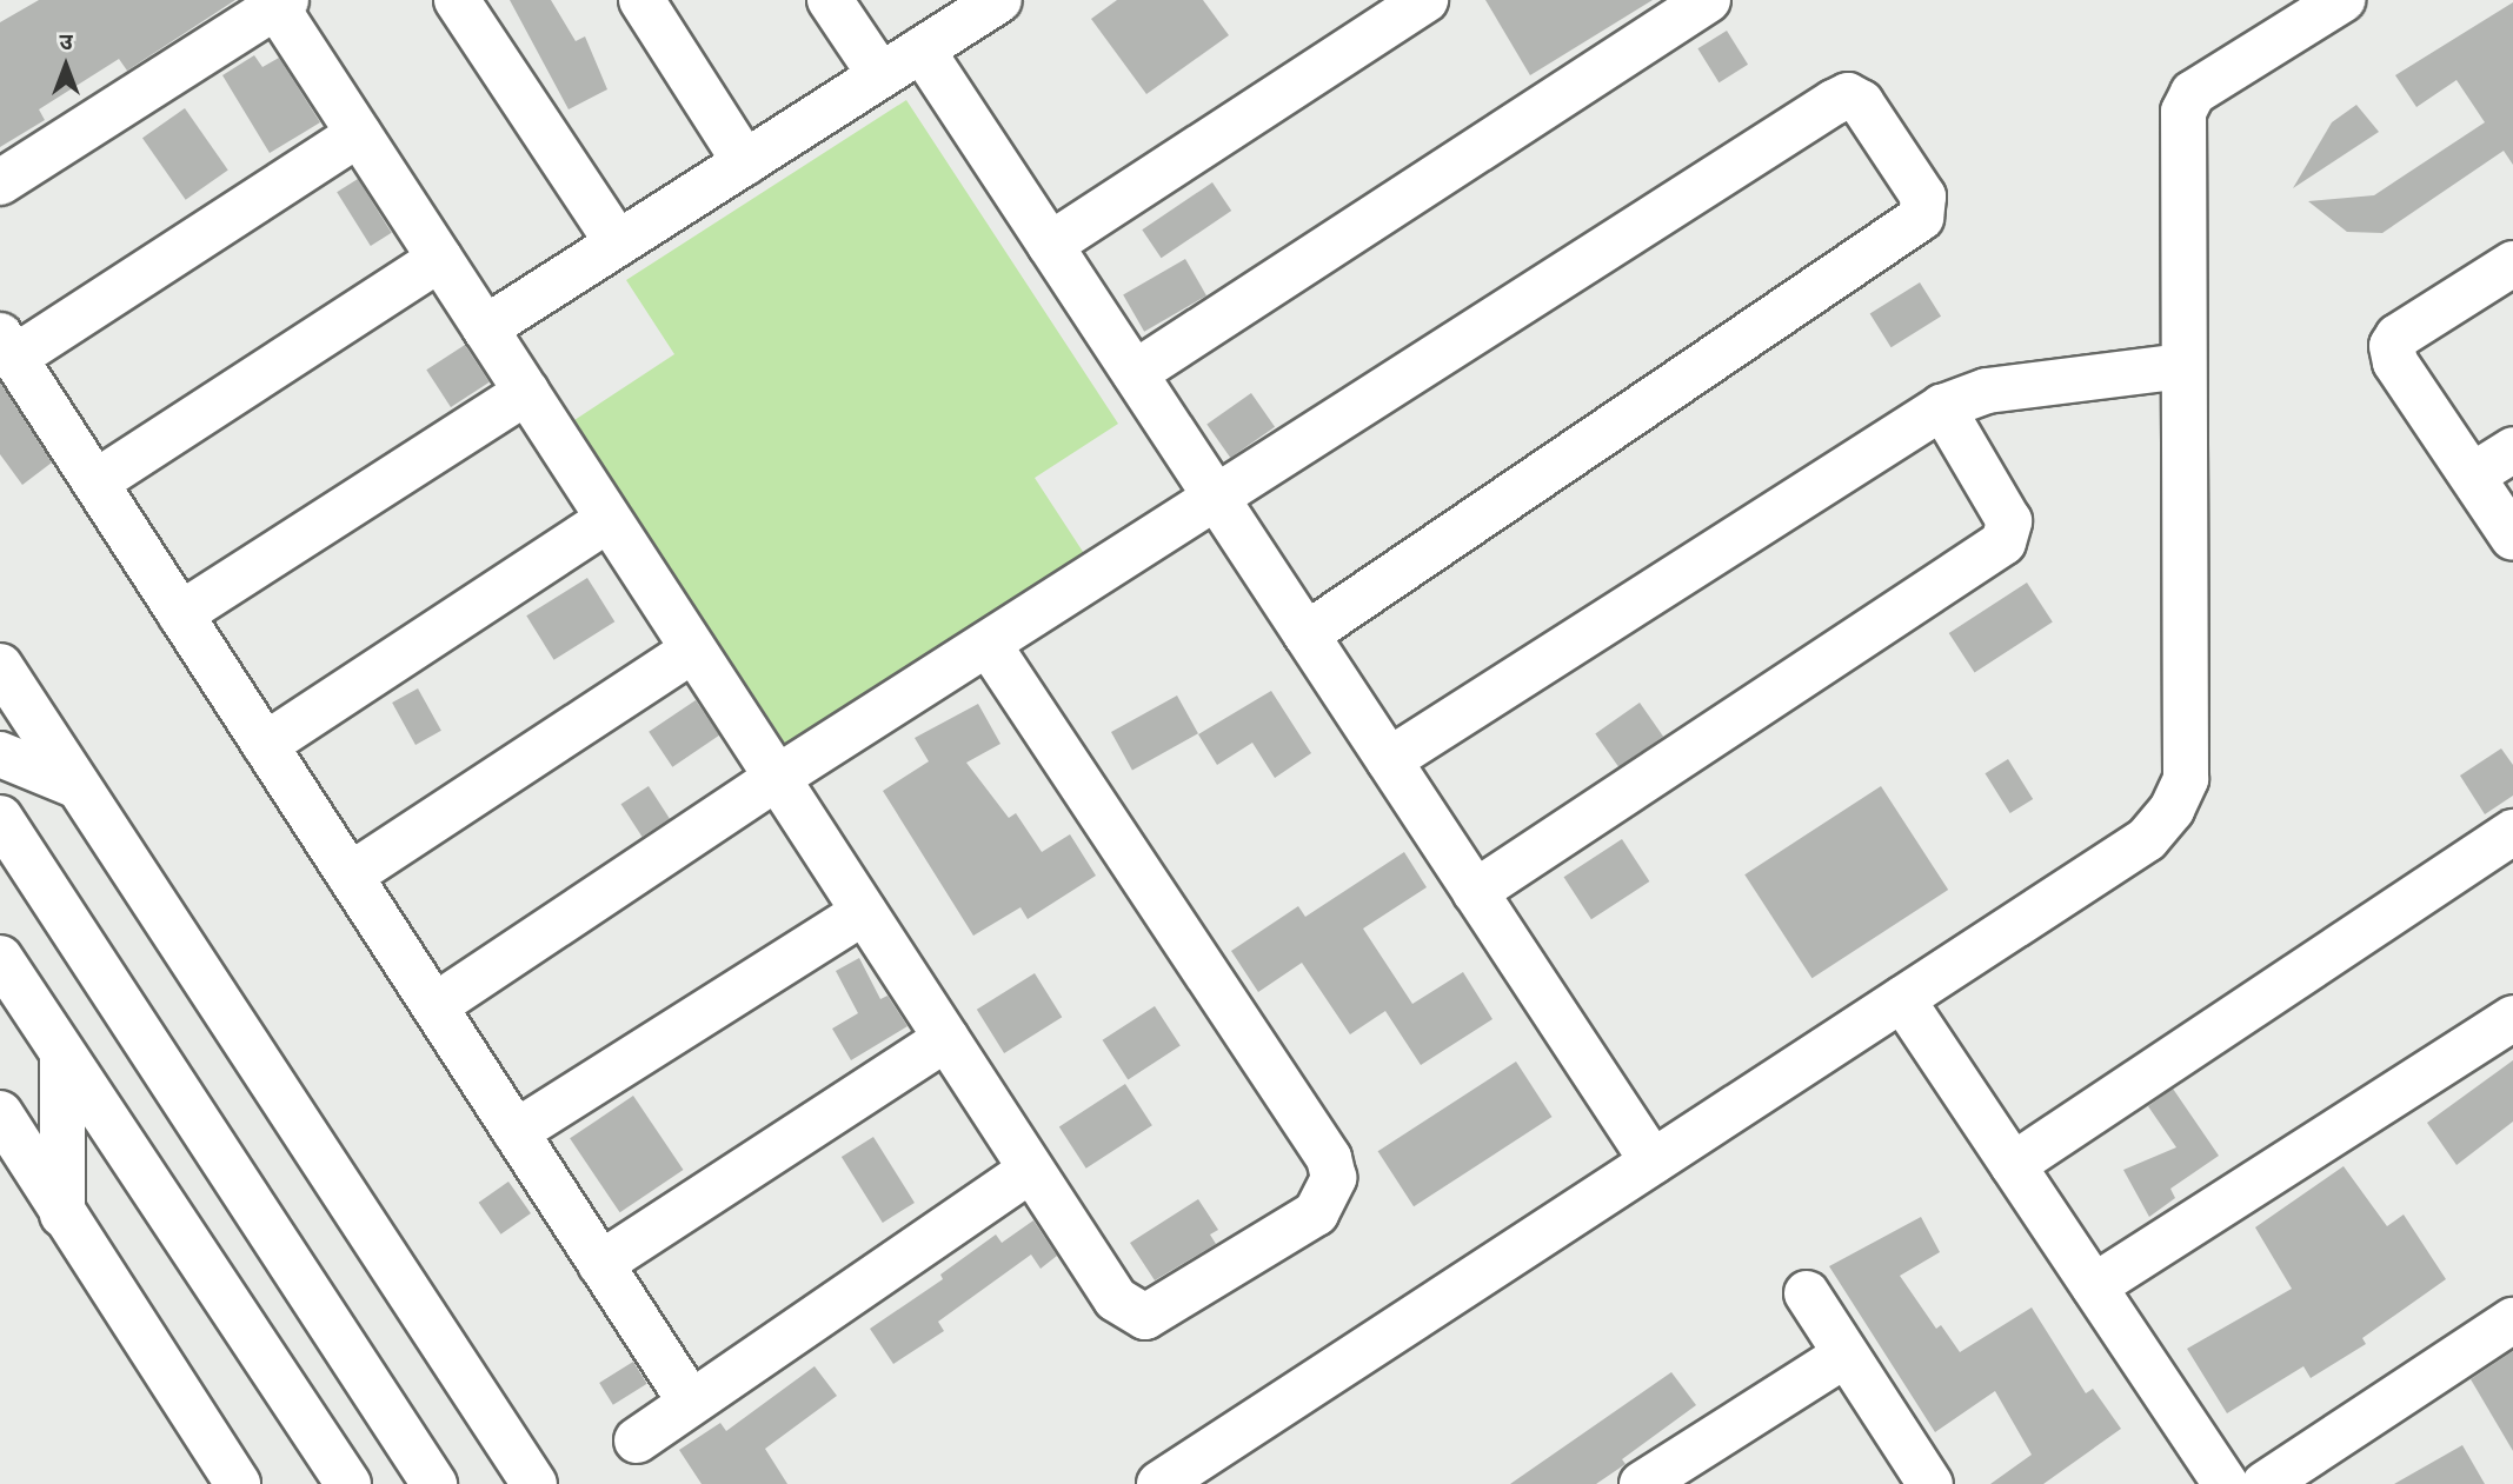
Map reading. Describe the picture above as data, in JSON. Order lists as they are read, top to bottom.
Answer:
{
  "north": "top"
}
